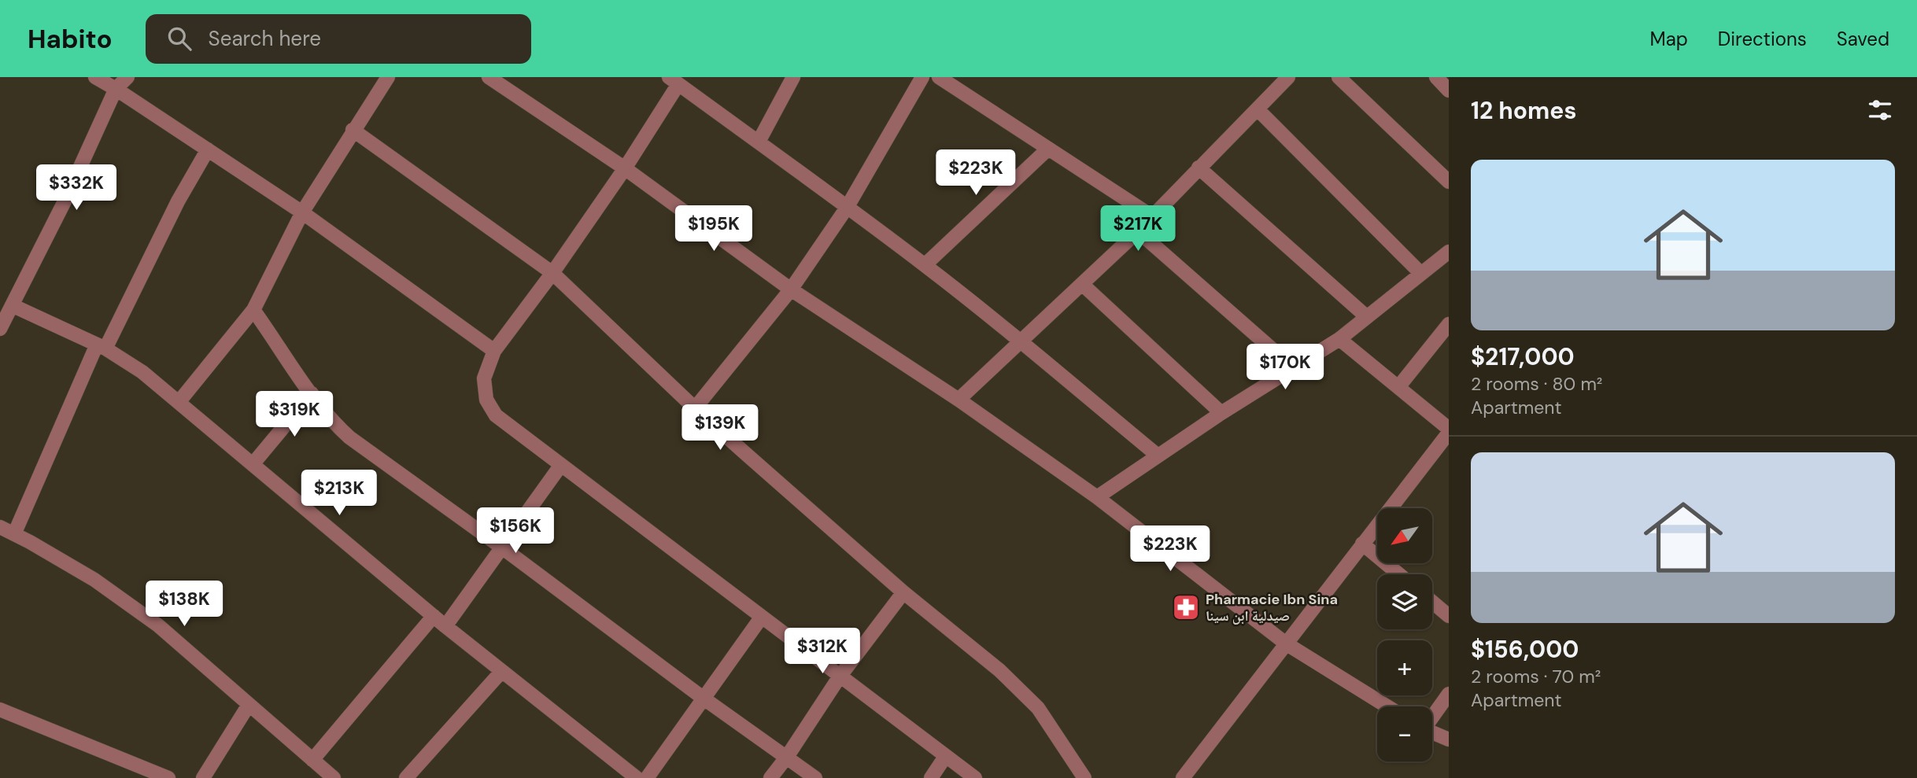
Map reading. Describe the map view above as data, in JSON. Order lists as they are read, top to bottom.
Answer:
{
  "places": {
    "pharmacy": ["Pharmacie Ibn Sina صيدلية ابن سينا"]
  },
  "north": "bottom left",
  "page": {
    "header": "Habito",
    "search": "Search here",
    "nav": ["Map", "Directions", "Saved"],
    "heading": "12 homes",
    "list": [
      {
        "name": "$217,000",
        "note": "2 rooms · 80 m² · Apartment"
      },
      {
        "name": "$156,000",
        "note": "2 rooms · 70 m² · Apartment"
      }
    ],
    "price": [
      "$223K",
      "$332K",
      "$195K",
      "$217K",
      "$170K",
      "$319K",
      "$139K",
      "$213K",
      "$156K",
      "$223K",
      "$138K",
      "$312K"
    ],
    "map_buttons": ["+", "−"]
  }
}
